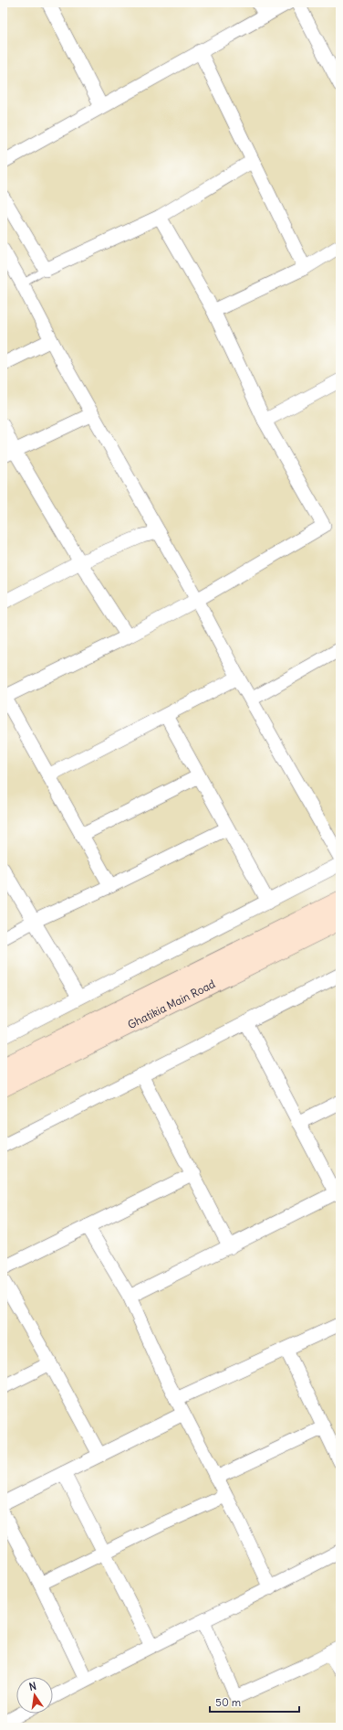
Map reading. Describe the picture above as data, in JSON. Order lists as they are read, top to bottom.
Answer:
{
  "streets": {
    "street": ["Ghatikia Main Road"]
  },
  "scale_bar": "50 m",
  "north": "top"
}
